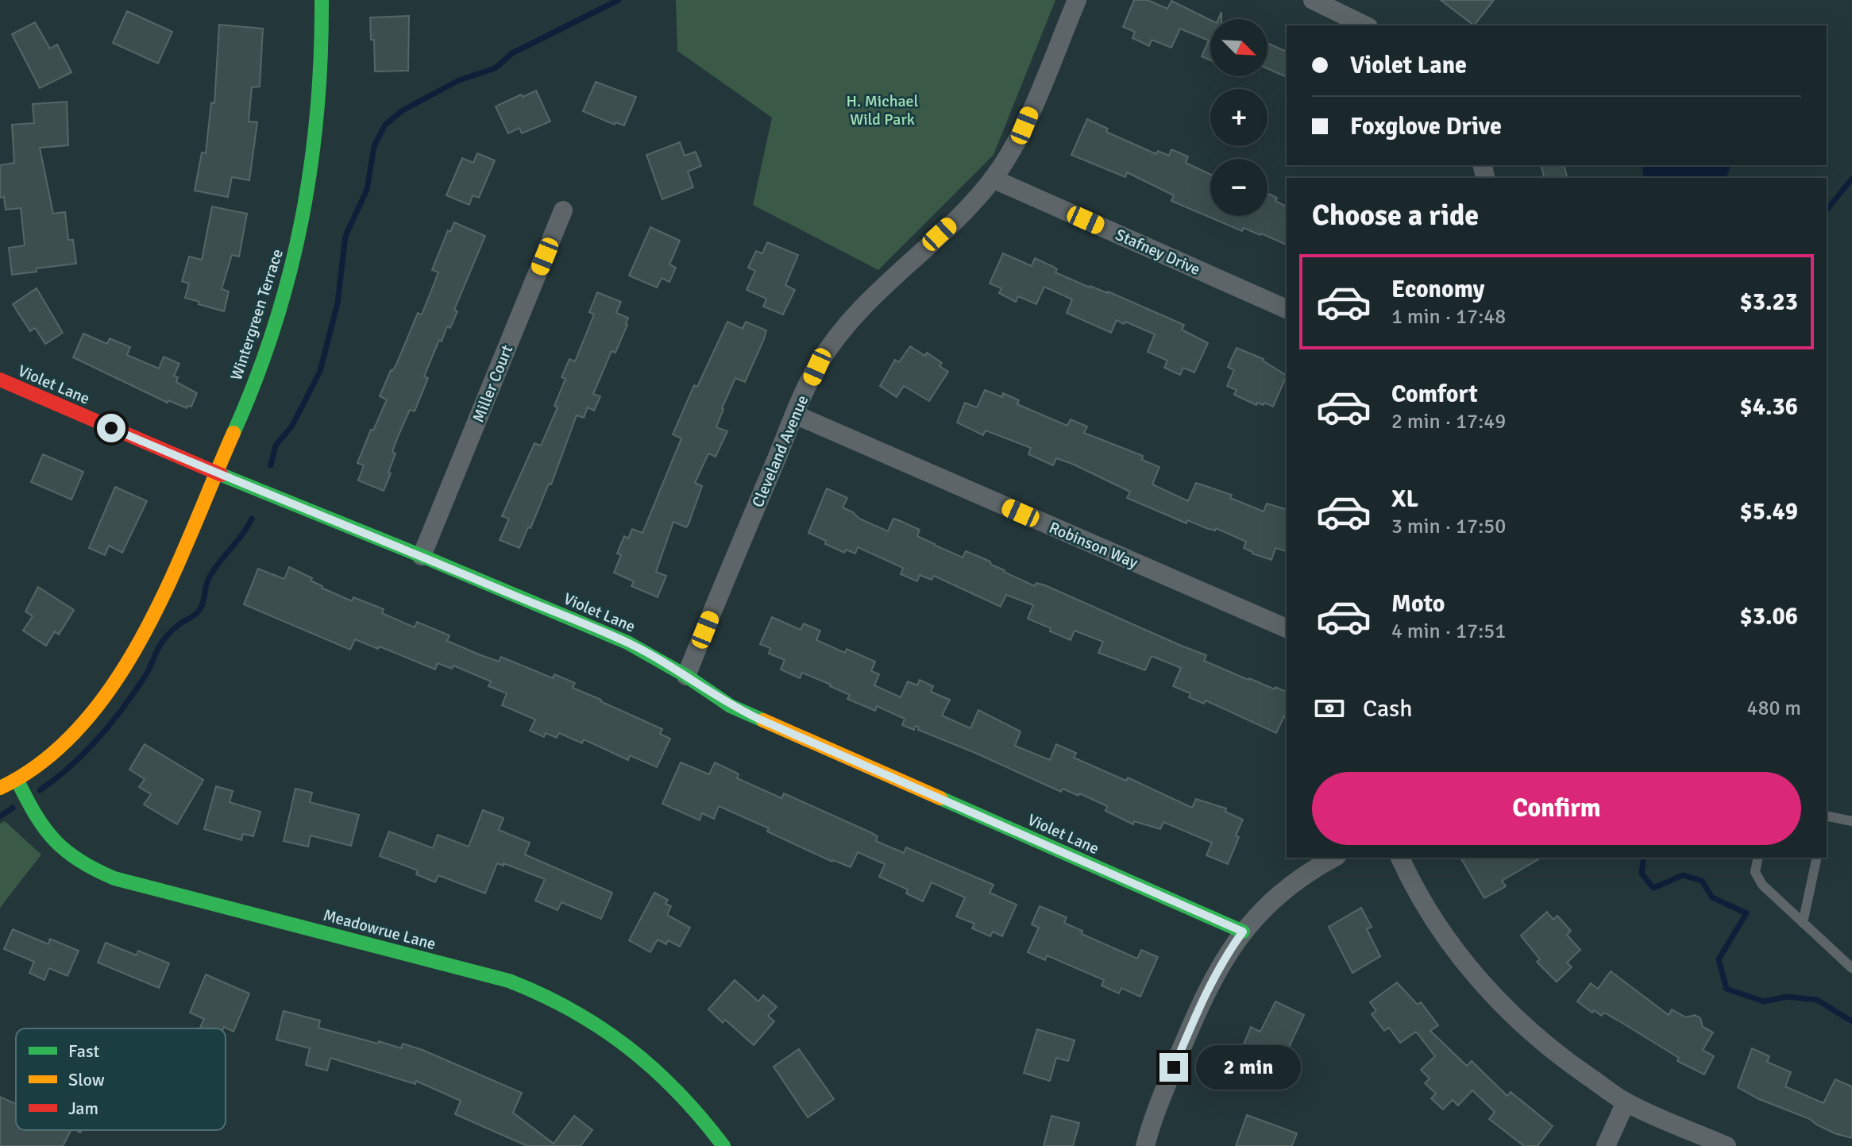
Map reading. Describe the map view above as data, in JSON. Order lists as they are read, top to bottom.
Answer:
{
  "streets": {
    "street": [
      "Stafney Drive",
      "Wintergreen Terrace",
      "Miller Court",
      "Violet Lane",
      "Cleveland Avenue",
      "Robinson Way",
      "Meadowrue Lane"
    ]
  },
  "crossings": [
    ["Stafney Drive", "Cleveland Avenue"],
    ["Wintergreen Terrace", "Violet Lane"],
    ["Wintergreen Terrace", "Meadowrue Lane"],
    ["Miller Court", "Violet Lane"],
    ["Violet Lane", "Cleveland Avenue"],
    ["Cleveland Avenue", "Robinson Way"]
  ],
  "parks": ["H. Michael Wild Park"],
  "legend": ["Fast", "Slow", "Jam"],
  "north": "bottom right",
  "page": {
    "map_buttons": ["+", "−"],
    "banner": ["Violet Lane", "Foxglove Drive"],
    "heading": "Choose a ride",
    "list": [
      {
        "name": "Economy",
        "note": "1 min · 17:48",
        "value": "$3.23"
      },
      {
        "name": "Comfort",
        "note": "2 min · 17:49",
        "value": "$4.36"
      },
      {
        "name": "XL",
        "note": "3 min · 17:50",
        "value": "$5.49"
      },
      {
        "name": "Moto",
        "note": "4 min · 17:51",
        "value": "$3.06"
      }
    ],
    "pay": ["Cash", "480 m"],
    "buttons": "Confirm",
    "bubble": "2 min"
  }
}
